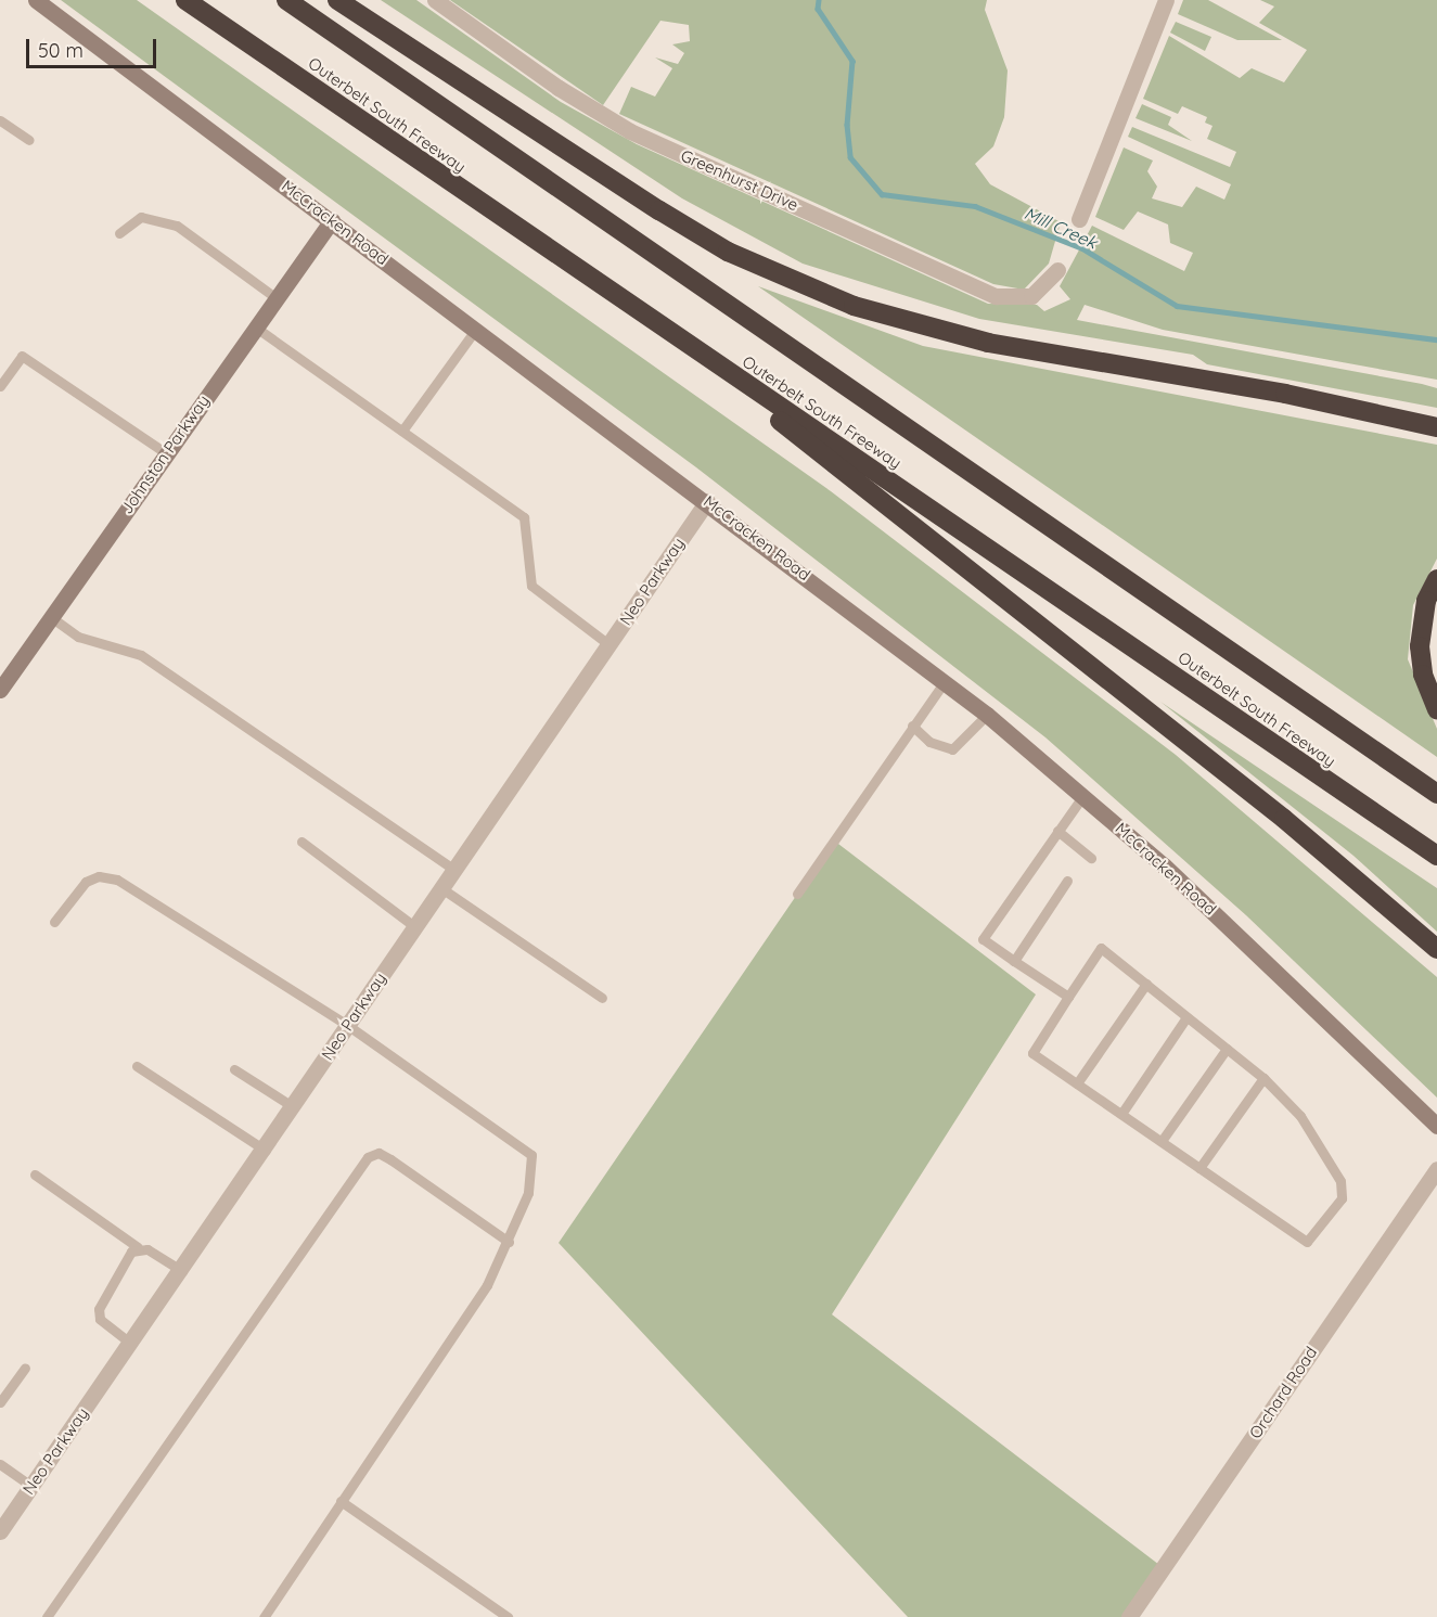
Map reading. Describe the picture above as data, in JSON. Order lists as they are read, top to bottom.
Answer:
{
  "streets": {
    "highway": ["Outerbelt South Freeway"],
    "street": [
      "Greenhurst Drive",
      "McCracken Road",
      "Johnston Parkway",
      "Neo Parkway",
      "Orchard Road"
    ]
  },
  "crossings": [
    ["McCracken Road", "Johnston Parkway"],
    ["McCracken Road", "Neo Parkway"]
  ],
  "water": ["Mill Creek"],
  "scale_bar": "50 m"
}
